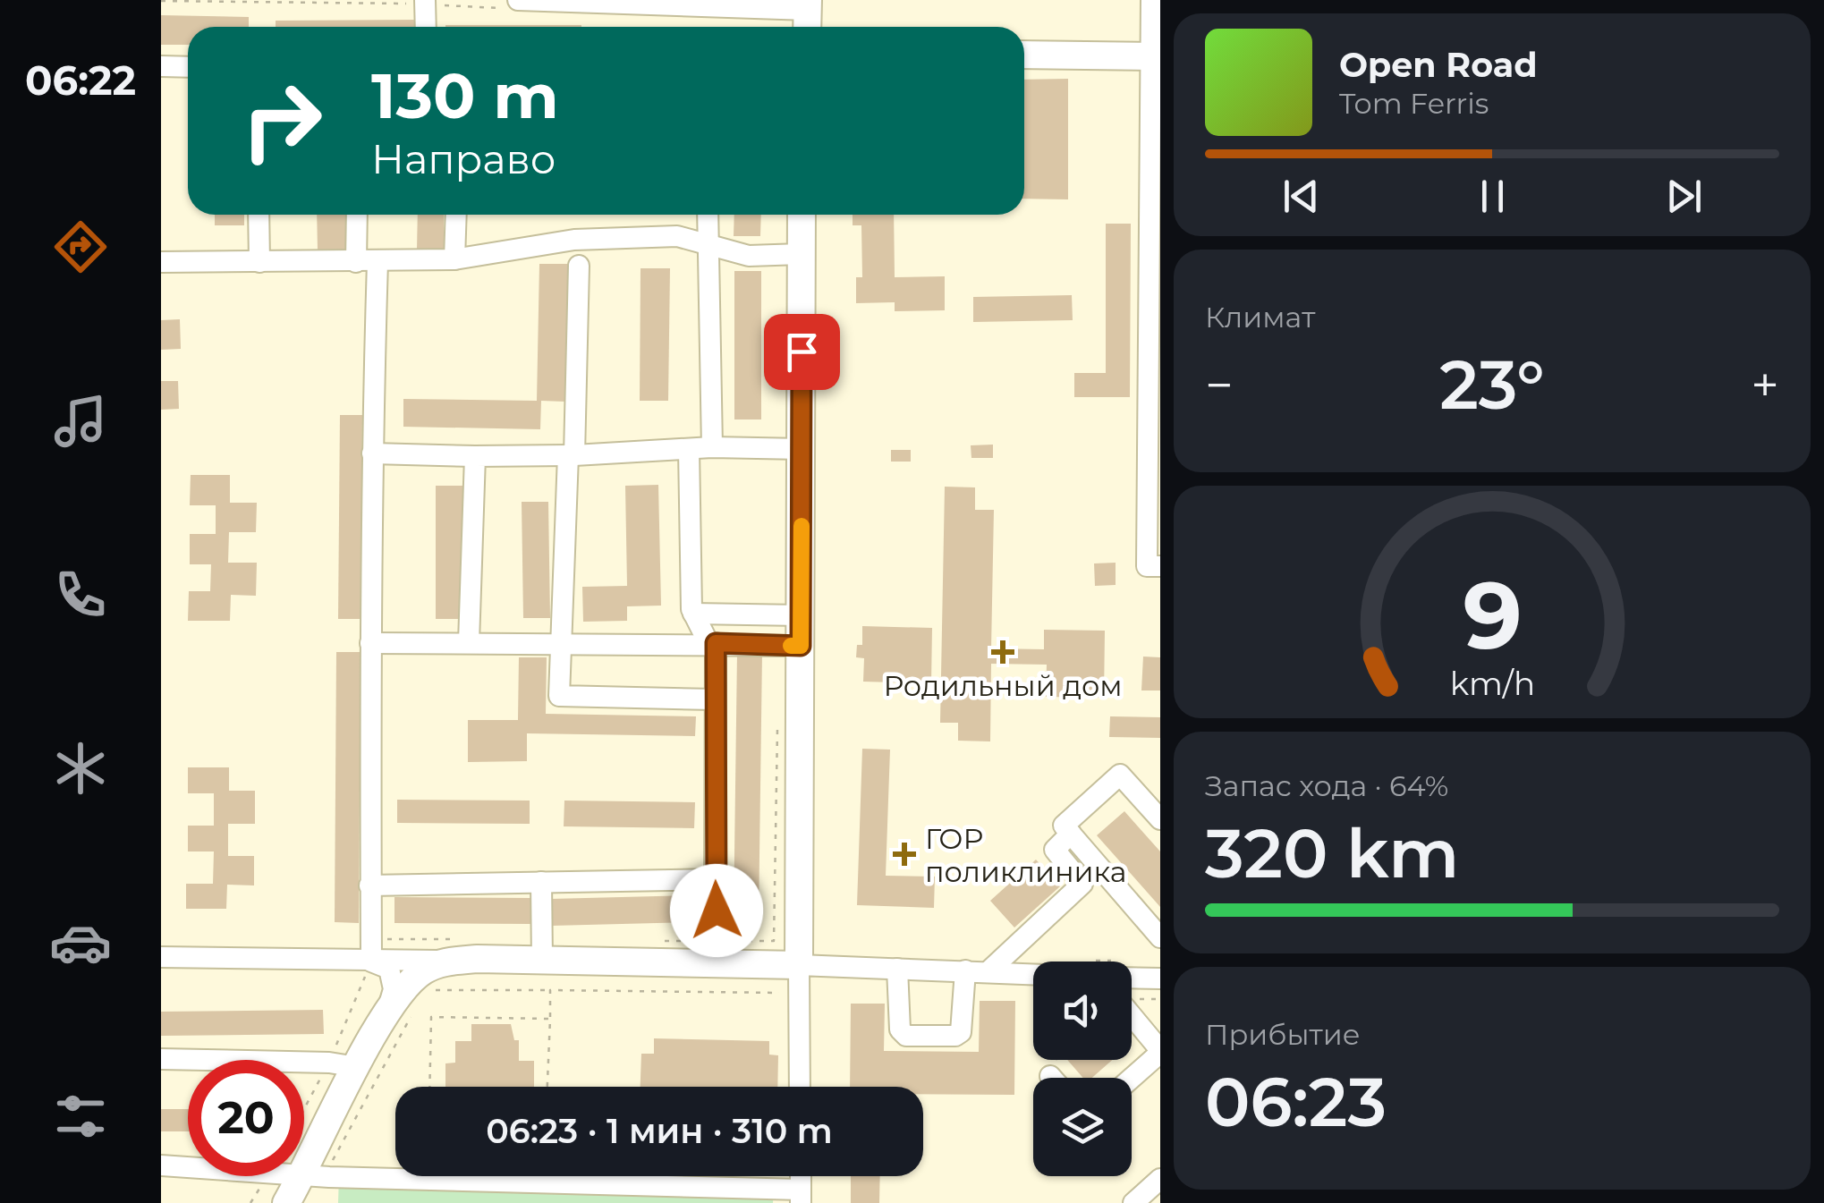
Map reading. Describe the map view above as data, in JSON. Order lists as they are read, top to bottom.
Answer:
{
  "places": {
    "health": ["Родильный дом", "ГОР поликлиника"]
  },
  "page": {
    "tabs": "06:22",
    "turn": ["130 m", "Направо"],
    "song": ["Open Road", "Tom Ferris"],
    "tile": [
      "Климат",
      ["Запас хода · 64%", "320 km"],
      ["Прибытие", "06:23"]
    ],
    "heat": ["−", "23°", "+"],
    "limit": "20",
    "trip": "06:23 · 1 мин · 310 m",
    "gauge": ["9", "km/h"]
  }
}
